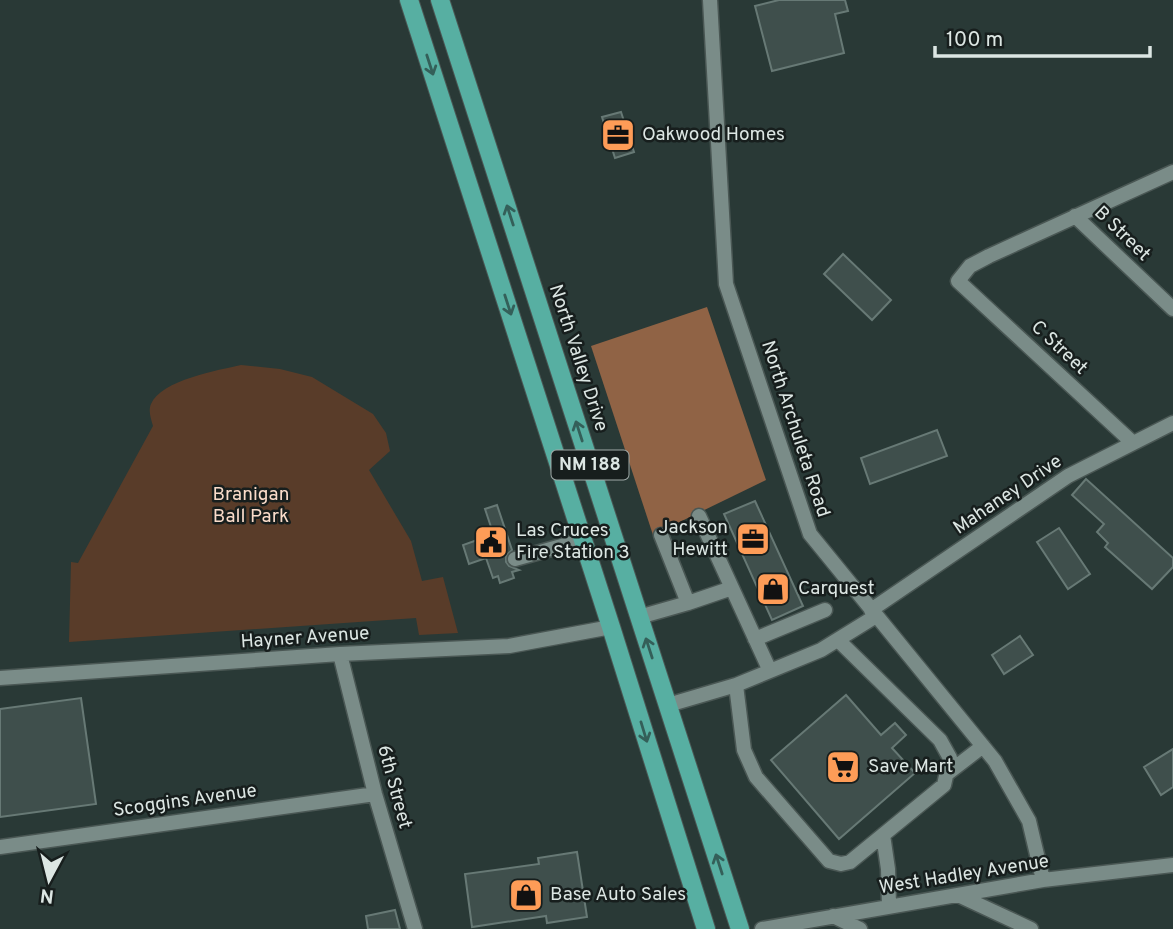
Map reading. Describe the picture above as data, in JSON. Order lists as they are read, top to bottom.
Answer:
{
  "streets": {
    "main road": ["North Valley Drive", "NM 188"],
    "street": [
      "B Street",
      "C Street",
      "North Archuleta Road",
      "Mahaney Drive",
      "Hayner Avenue",
      "6th Street",
      "Scoggins Avenue",
      "West Hadley Avenue"
    ]
  },
  "crossings": [
    ["B Street", "C Street"],
    ["C Street", "Mahaney Drive"],
    ["North Archuleta Road", "Mahaney Drive"],
    ["North Archuleta Road", "West Hadley Avenue"],
    ["NM 188", "Hayner Avenue"],
    ["Hayner Avenue", "6th Street"],
    ["6th Street", "Scoggins Avenue"]
  ],
  "parks": ["Branigan Ball Park"],
  "places": {
    "office": ["Oakwood Homes", "Jackson Hewitt"],
    "public building": ["Las Cruces Fire Station 3"],
    "shop": ["Carquest", "Base Auto Sales"],
    "supermarket": ["Save Mart"]
  },
  "scale_bar": "100 m",
  "north": "bottom"
}
